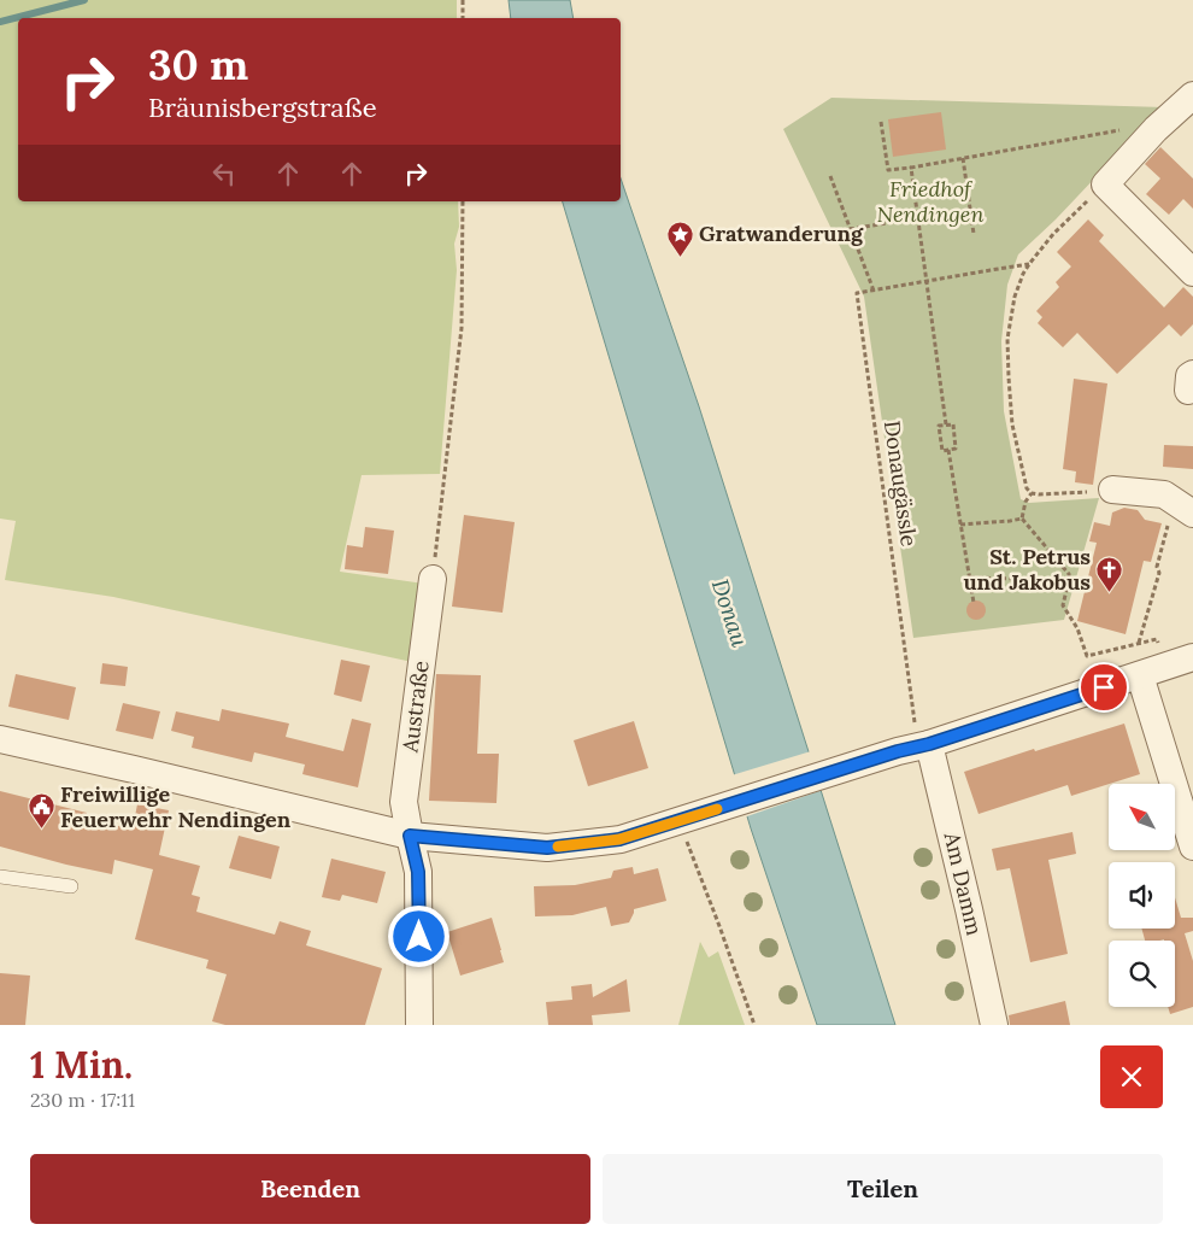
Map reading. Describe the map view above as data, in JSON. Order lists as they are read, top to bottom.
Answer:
{
  "streets": {
    "street": ["Austraße", "Am Damm"],
    "path": ["Donaugässle"]
  },
  "crossings": [
    ["Donaugässle", "Am Damm"]
  ],
  "water": ["Donau"],
  "parks": ["Friedhof Nendingen"],
  "places": {
    "place": ["Gratwanderung"],
    "church": ["St. Petrus und Jakobus"],
    "public building": ["Freiwillige Feuerwehr Nendingen"]
  },
  "north": "top left",
  "page": {
    "turn": ["30 m", "Bräunisbergstraße"],
    "heading": ["1 Min.", "230 m · 17:11"],
    "buttons": ["Beenden", "Teilen"]
  }
}
